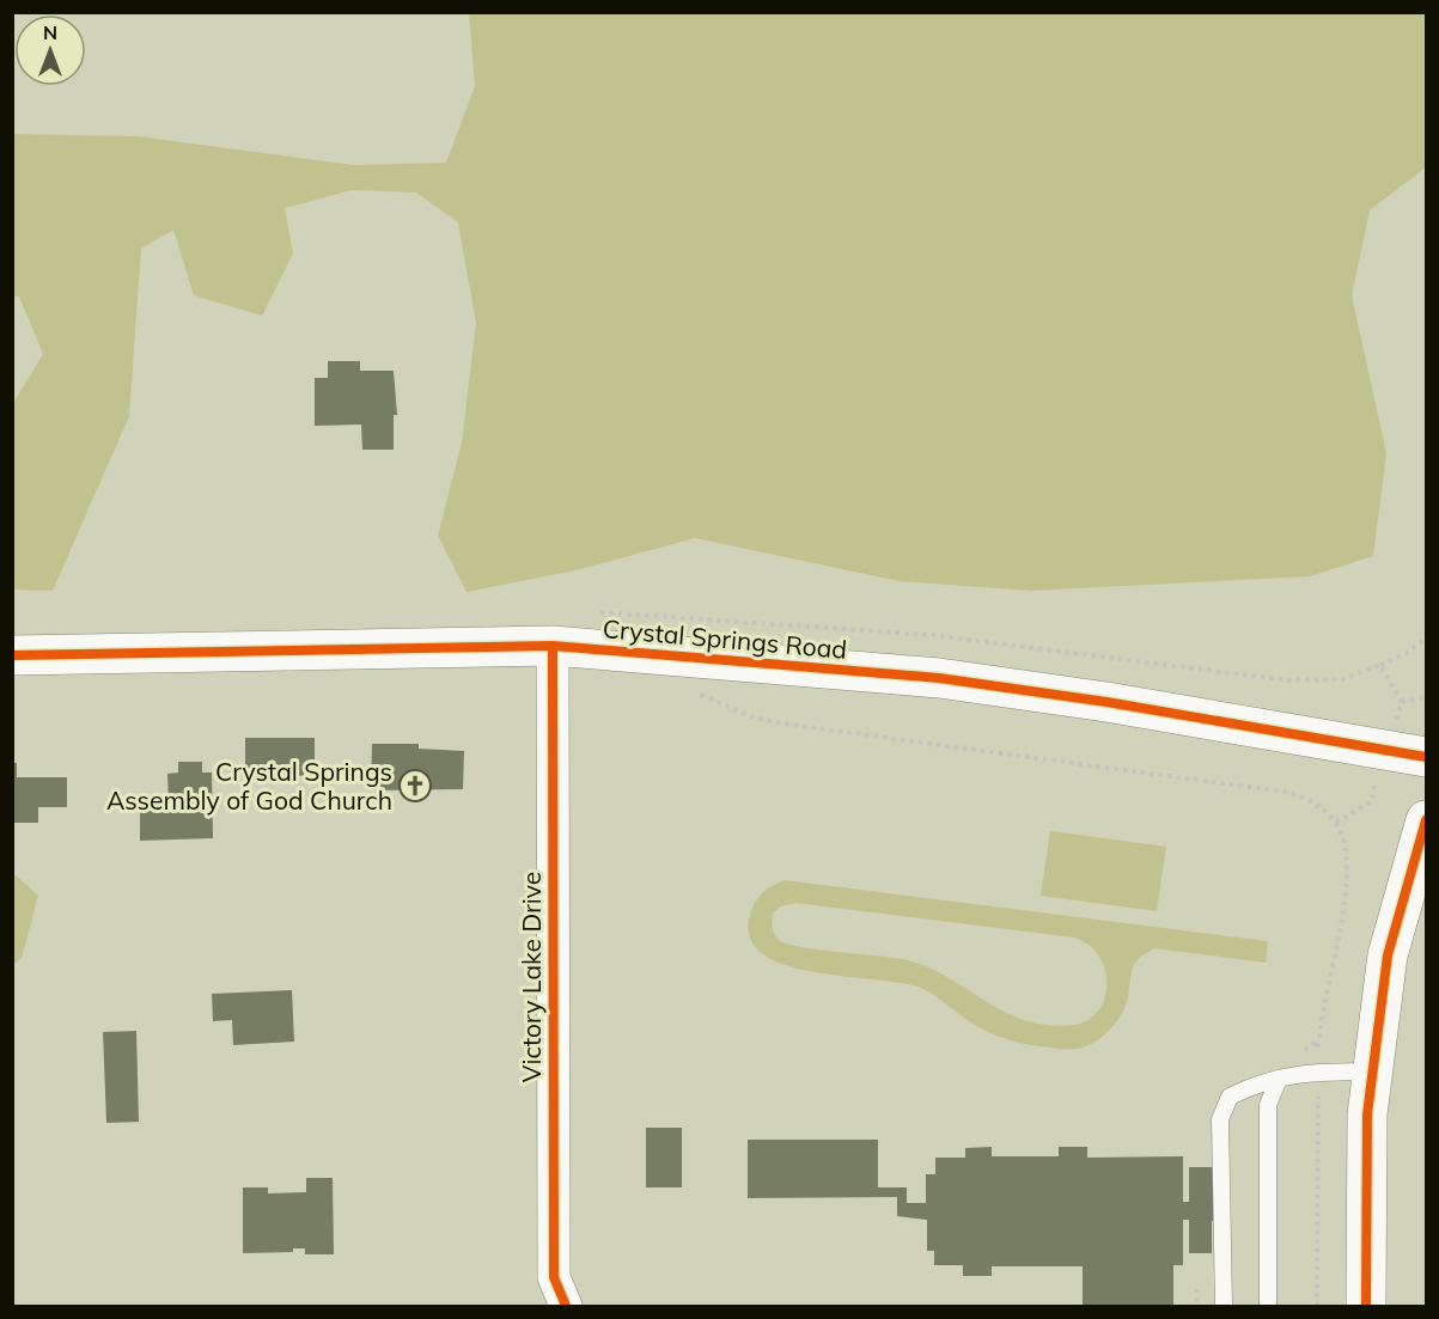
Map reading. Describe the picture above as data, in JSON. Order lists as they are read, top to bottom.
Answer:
{
  "streets": {
    "street": ["Crystal Springs Road", "Victory Lake Drive"]
  },
  "crossings": [
    ["Crystal Springs Road", "Victory Lake Drive"]
  ],
  "places": {
    "church": ["Crystal Springs Assembly of God Church"]
  },
  "north": "top"
}
